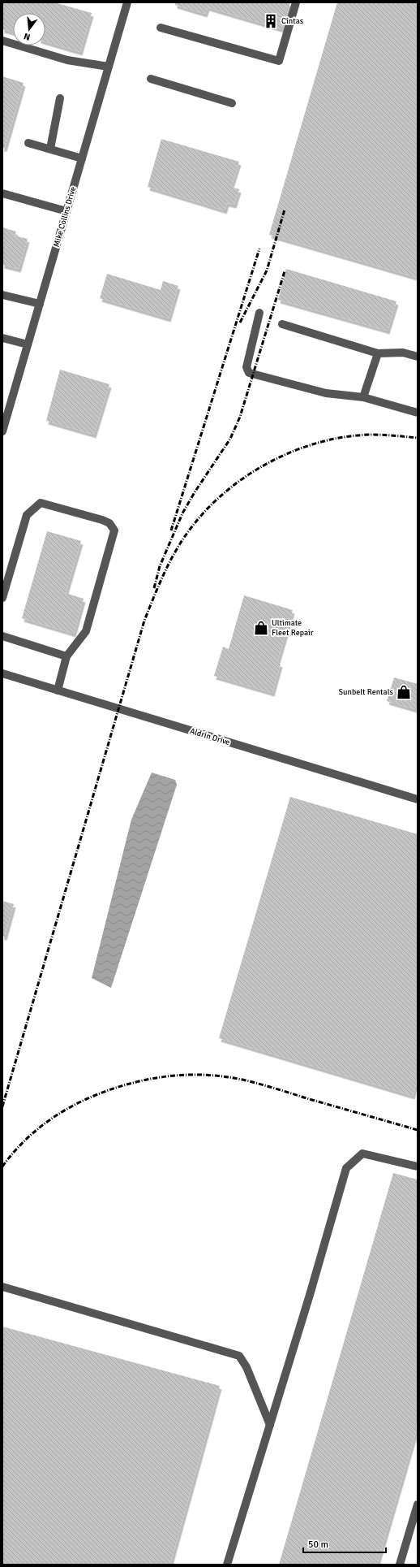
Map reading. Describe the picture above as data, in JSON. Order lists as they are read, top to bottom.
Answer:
{
  "streets": {
    "street": ["Mike Collins Drive", "Aldrin Drive"]
  },
  "places": {
    "building": ["Cintas"],
    "shop": ["Ultimate Fleet Repair", "Sunbelt Rentals"]
  },
  "scale_bar": "50 m",
  "north": "bottom"
}
